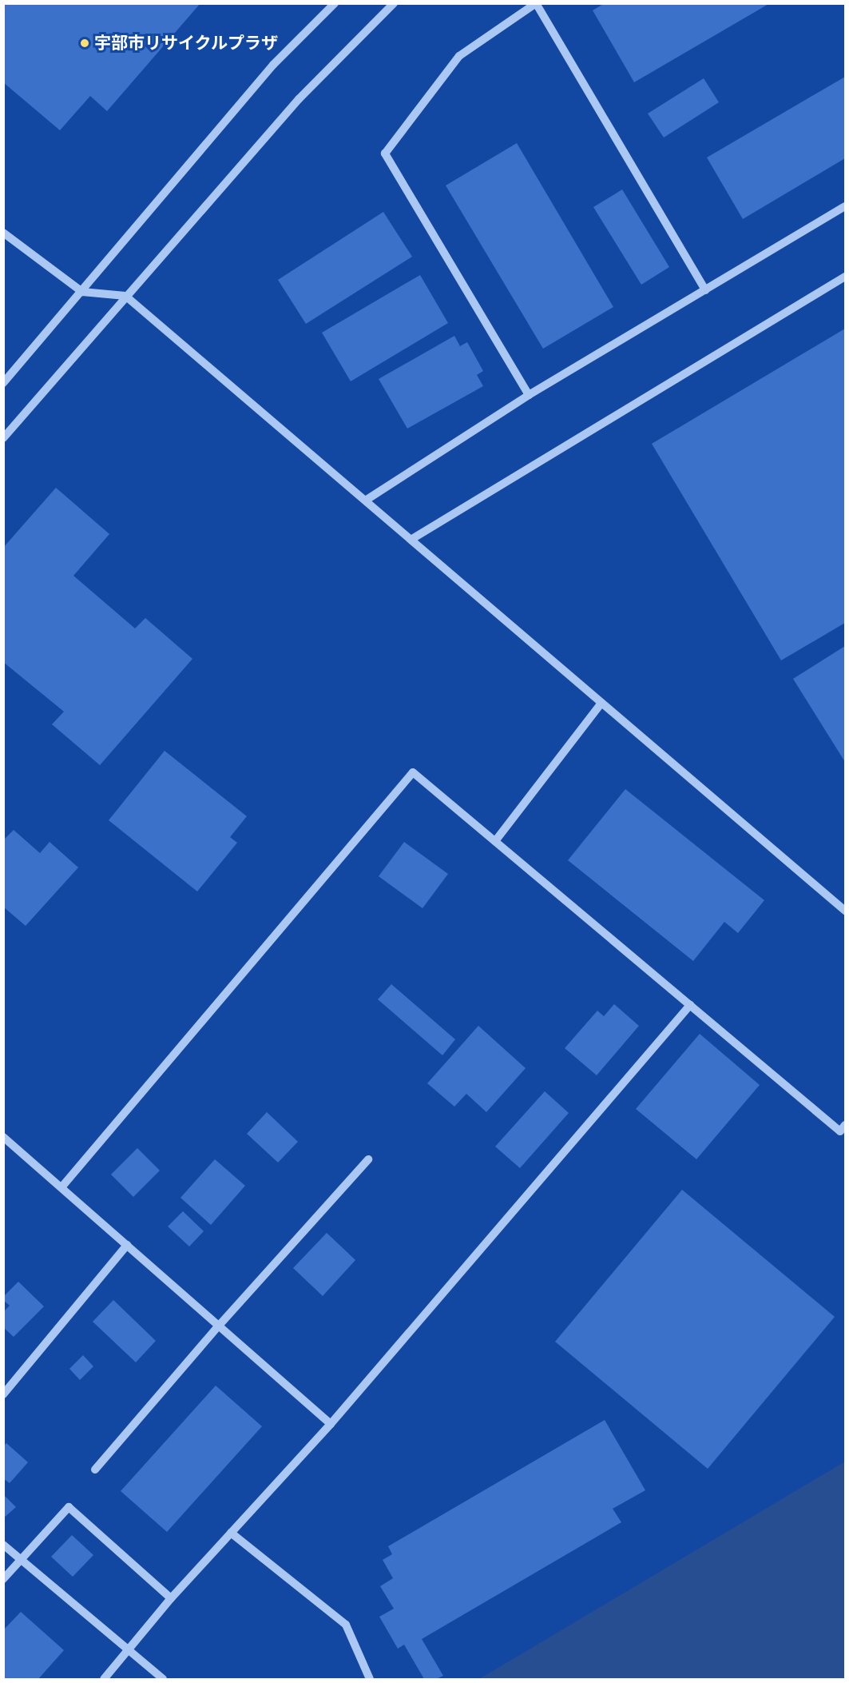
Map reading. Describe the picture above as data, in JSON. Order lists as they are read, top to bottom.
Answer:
{
  "places": ["宇部市リサイクルプラザ"]
}
